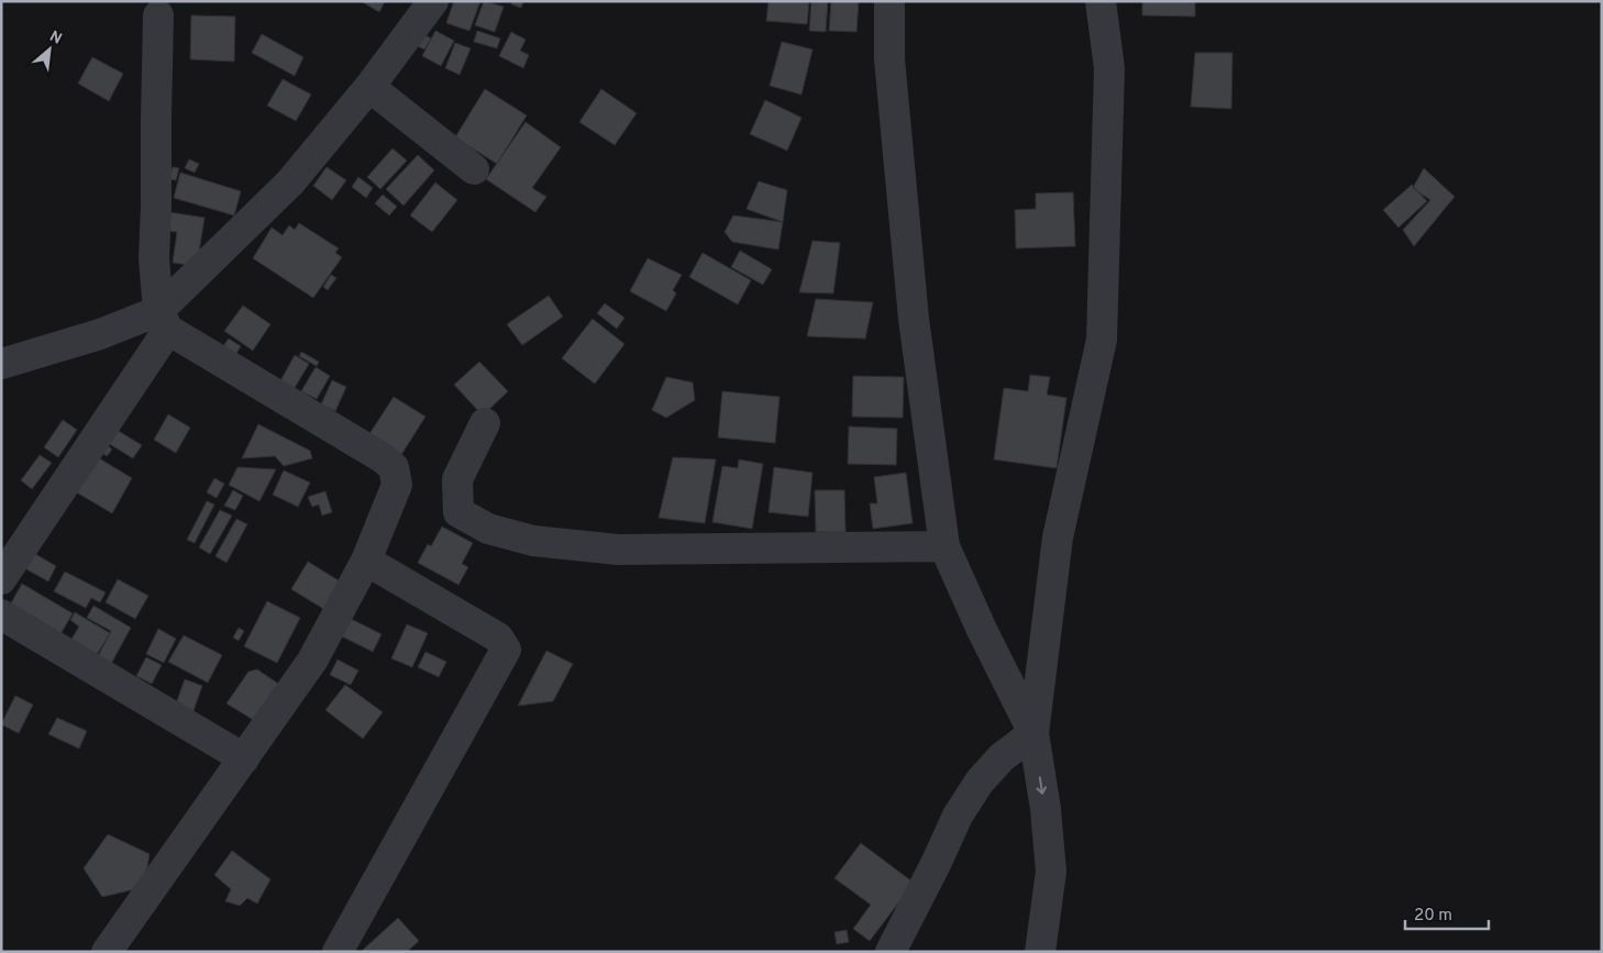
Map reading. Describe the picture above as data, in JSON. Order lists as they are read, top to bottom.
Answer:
{
  "scale_bar": "20 m",
  "north": "top right"
}
